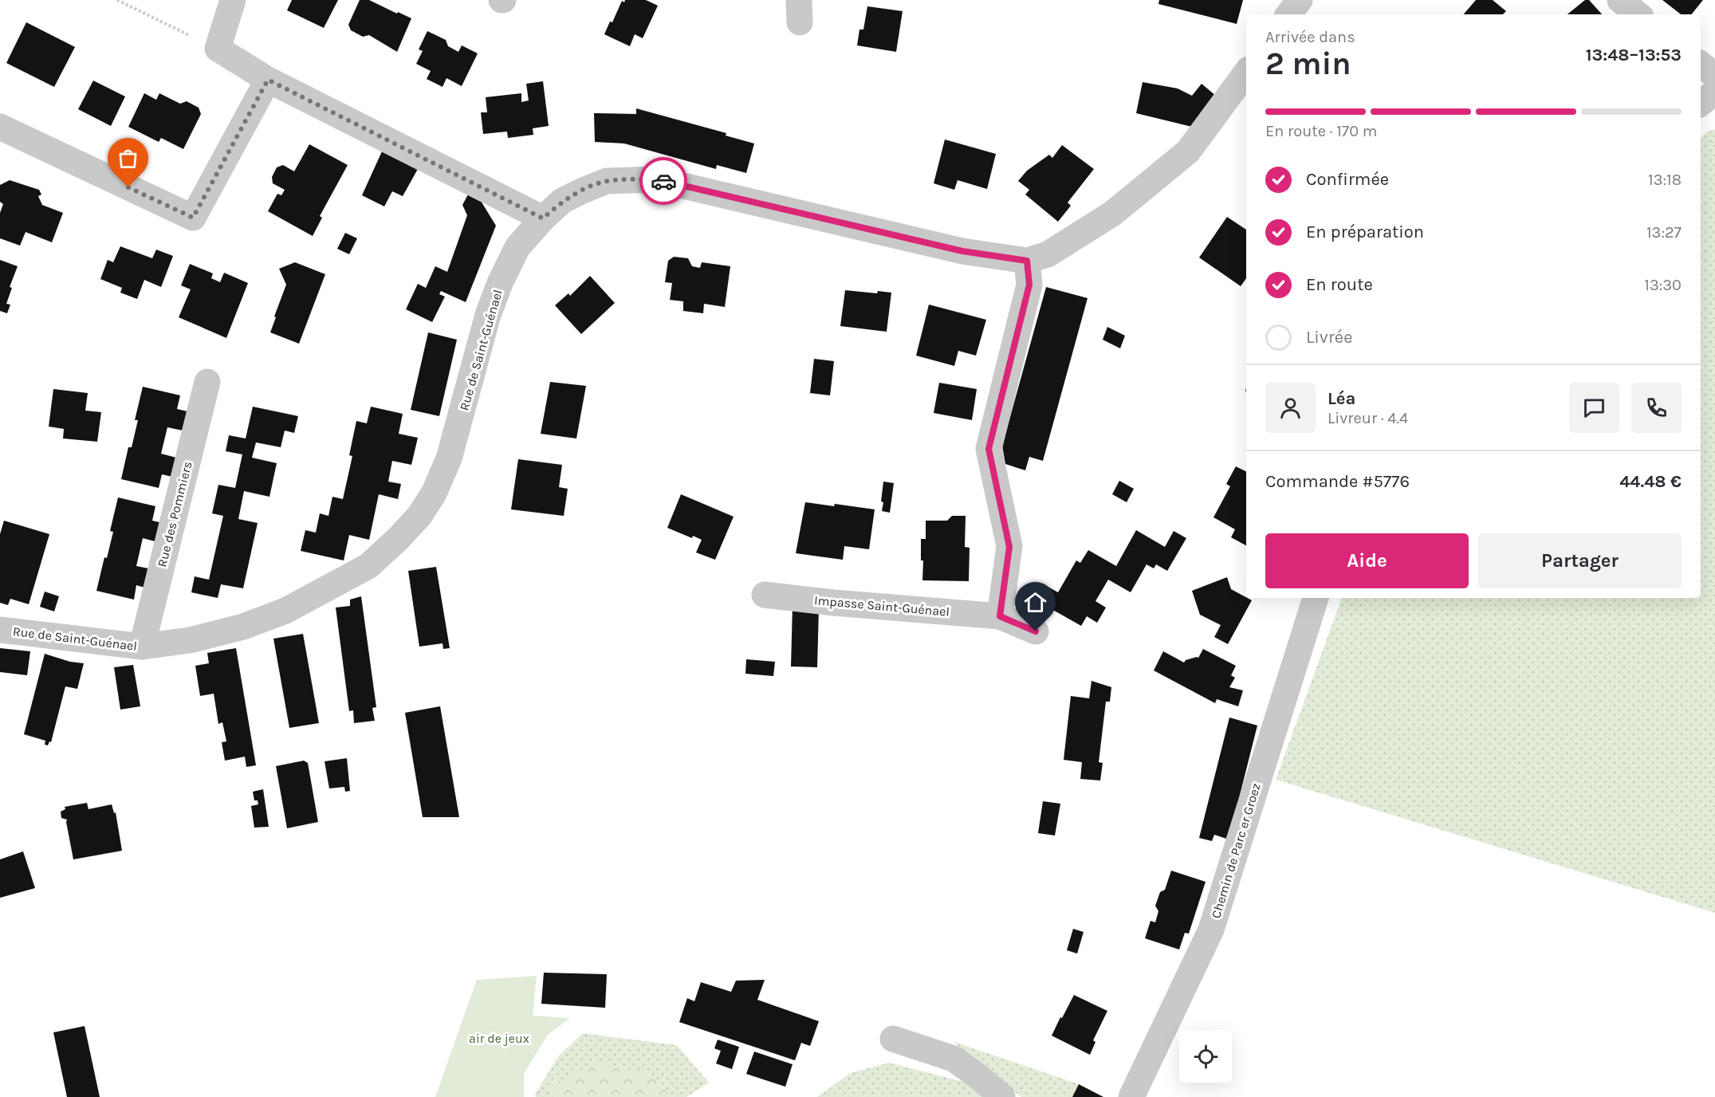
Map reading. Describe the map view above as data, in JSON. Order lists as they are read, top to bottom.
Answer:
{
  "streets": {
    "street": [
      "Rue de Saint-Guénael",
      "Rue des Pommiers",
      "Impasse Saint-Guénael",
      "Chemin de Parc er Groez"
    ]
  },
  "crossings": [
    ["Rue de Saint-Guénael", "Rue des Pommiers"]
  ],
  "parks": ["air de jeux"],
  "page": {
    "heading": ["2 min", "Arrivée dans", "13:48–13:53"],
    "panel": [
      "Léa",
      "Livreur · 4.4",
      "Commande #5776",
      "44.48 €"
    ],
    "bar": "En route · 170 m",
    "list": [
      ["Confirmée", "13:18"],
      ["En préparation", "13:27"],
      ["En route", "13:30"],
      "Livrée"
    ],
    "buttons": ["Aide", "Partager"]
  }
}
